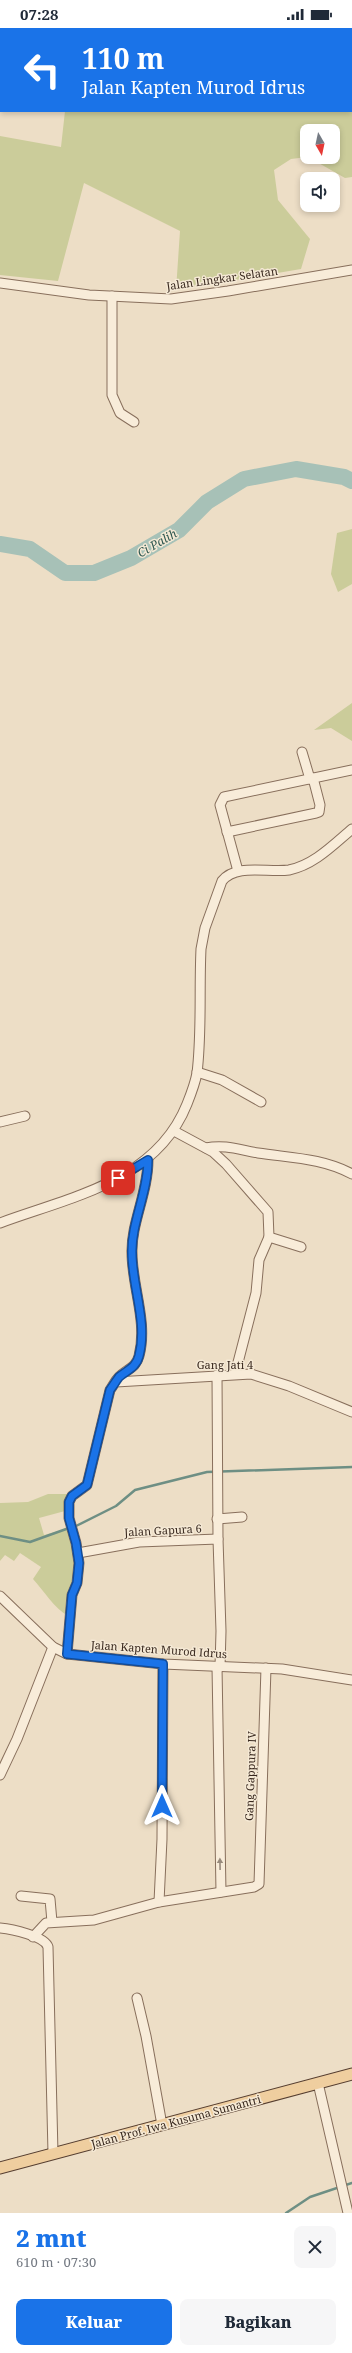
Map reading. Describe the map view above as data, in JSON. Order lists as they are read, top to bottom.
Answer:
{
  "streets": {
    "main road": ["Jalan Prof. Iwa Kusuma Sumantri"],
    "street": [
      "Jalan Lingkar Selatan",
      "Gang Jati 4",
      "Jalan Gapura 6",
      "Jalan Kapten Murod Idrus",
      "Gang Gappura IV"
    ]
  },
  "crossings": [
    ["Jalan Gapura 6", "Jalan Kapten Murod Idrus"],
    ["Jalan Gapura 6", "Gang Gappura IV"],
    ["Jalan Kapten Murod Idrus", "Gang Gappura IV"]
  ],
  "water": ["Ci Palih"],
  "north": "bottom",
  "page": {
    "status": "07:28",
    "turn": ["110 m", "Jalan Kapten Murod Idrus"],
    "heading": ["2 mnt", "610 m · 07:30"],
    "buttons": ["Keluar", "Bagikan"]
  }
}
